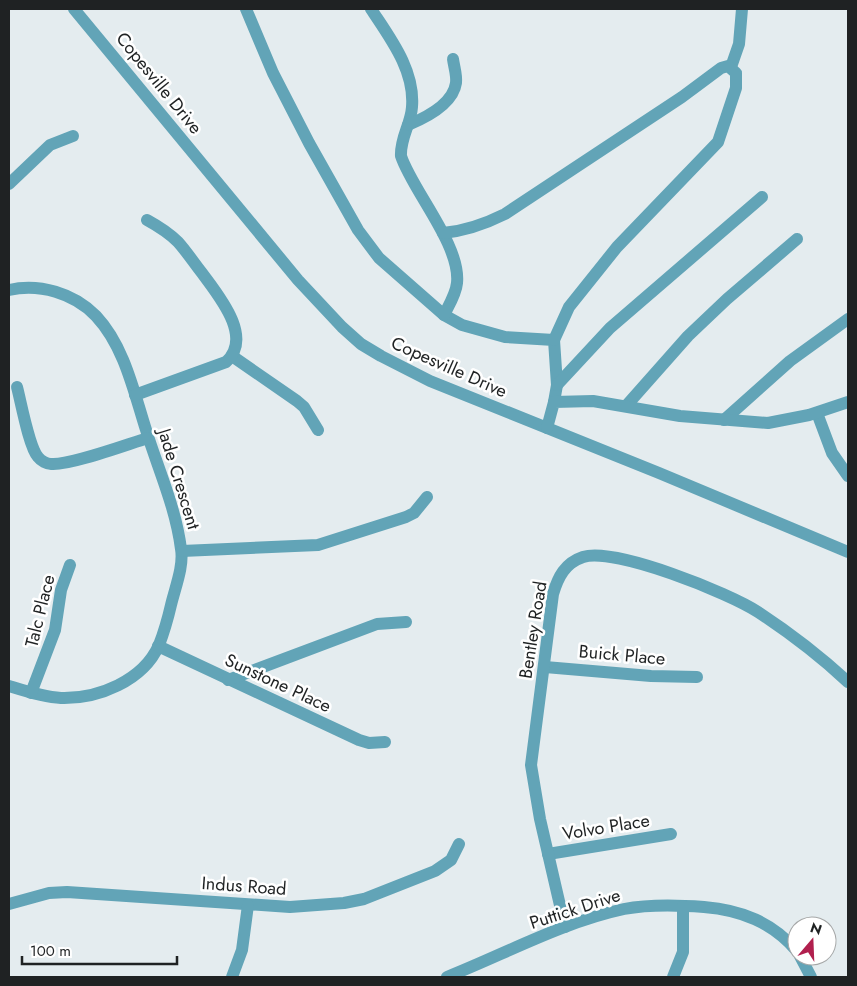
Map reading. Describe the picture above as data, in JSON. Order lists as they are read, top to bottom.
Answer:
{
  "streets": {
    "street": [
      "Copesville Drive",
      "Jade Crescent",
      "Talc Place",
      "Bentley Road",
      "Buick Place",
      "Sunstone Place",
      "Volvo Place",
      "Indus Road",
      "Puttick Drive"
    ]
  },
  "crossings": [
    ["Jade Crescent", "Talc Place"],
    ["Jade Crescent", "Sunstone Place"],
    ["Bentley Road", "Buick Place"],
    ["Bentley Road", "Volvo Place"],
    ["Bentley Road", "Puttick Drive"]
  ],
  "scale_bar": "100 m",
  "north": "top"
}
